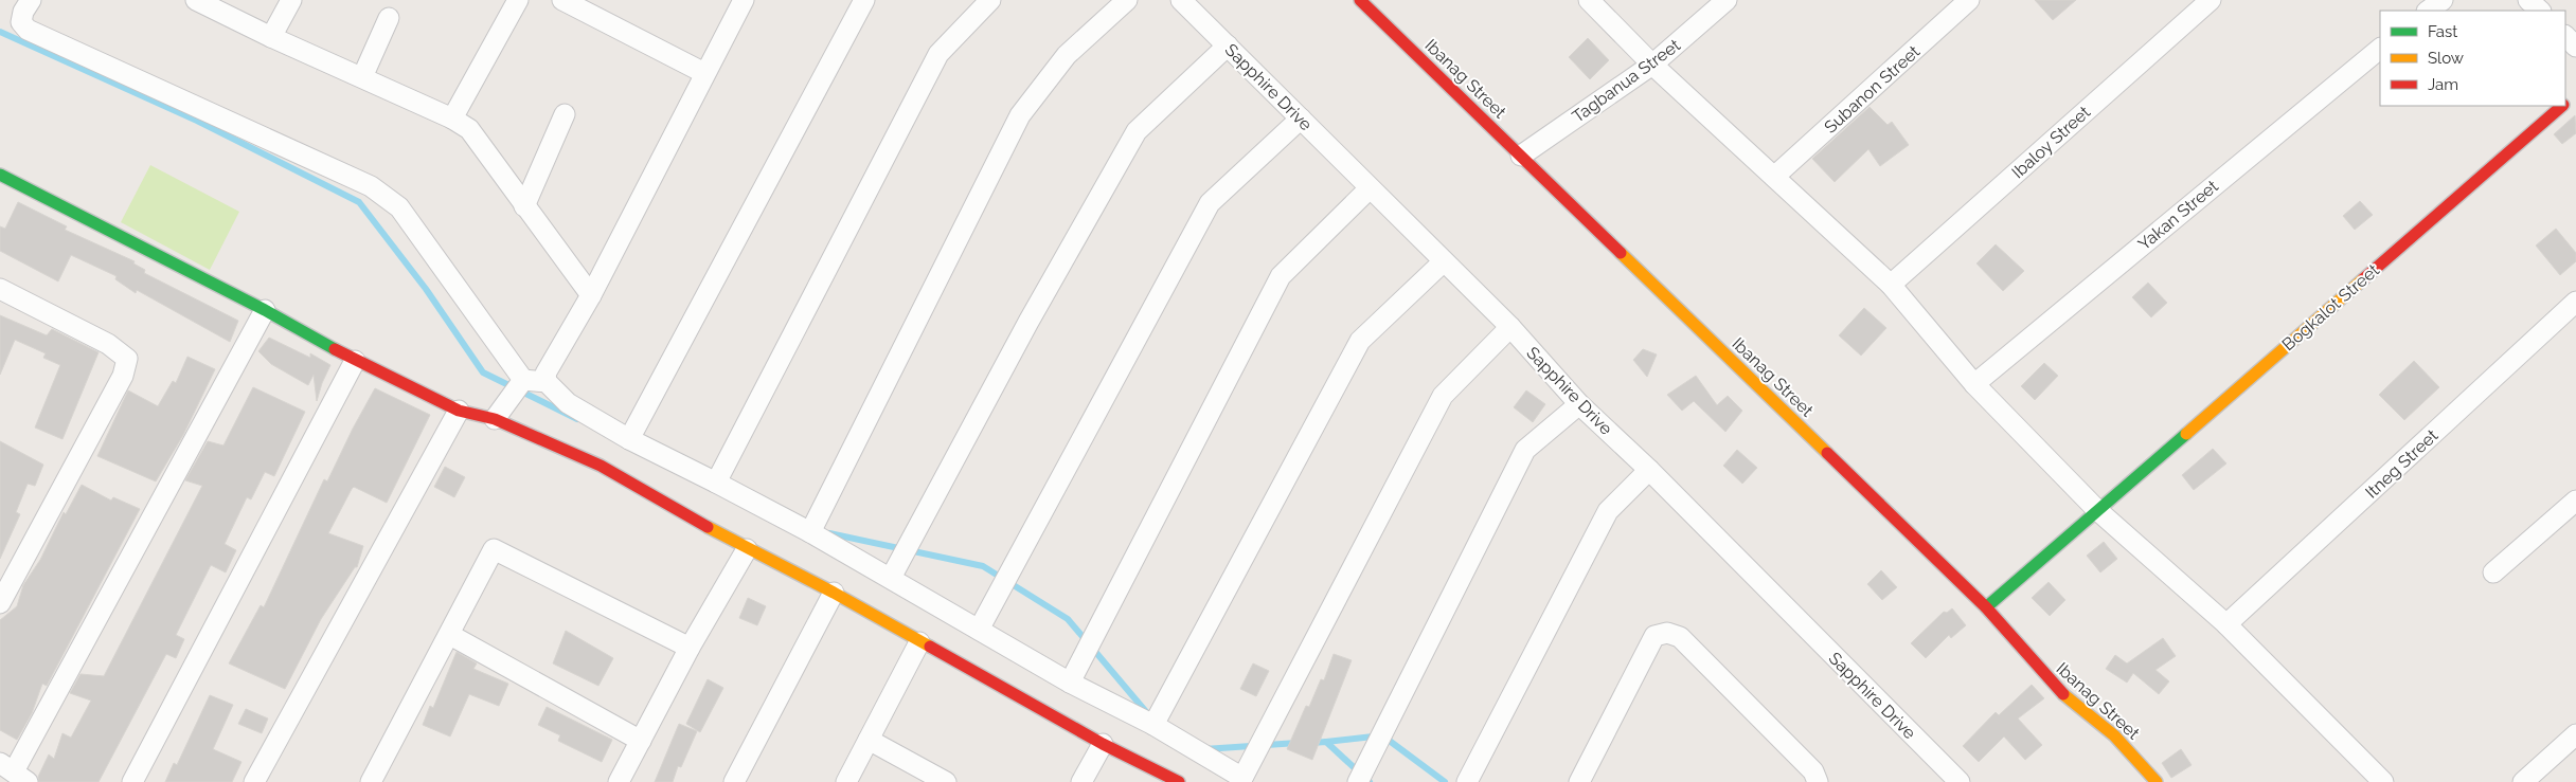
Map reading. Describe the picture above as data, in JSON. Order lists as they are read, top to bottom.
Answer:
{
  "streets": {
    "street": [
      "Ibanag Street",
      "Tagbanua Street",
      "Sapphire Drive",
      "Subanon Street",
      "Ibaloy Street",
      "Yakan Street",
      "Bogkalot Street",
      "Itneg Street"
    ]
  },
  "crossings": [
    ["Ibanag Street", "Tagbanua Street"],
    ["Ibanag Street", "Bogkalot Street"]
  ],
  "legend": ["Fast", "Slow", "Jam"]
}
